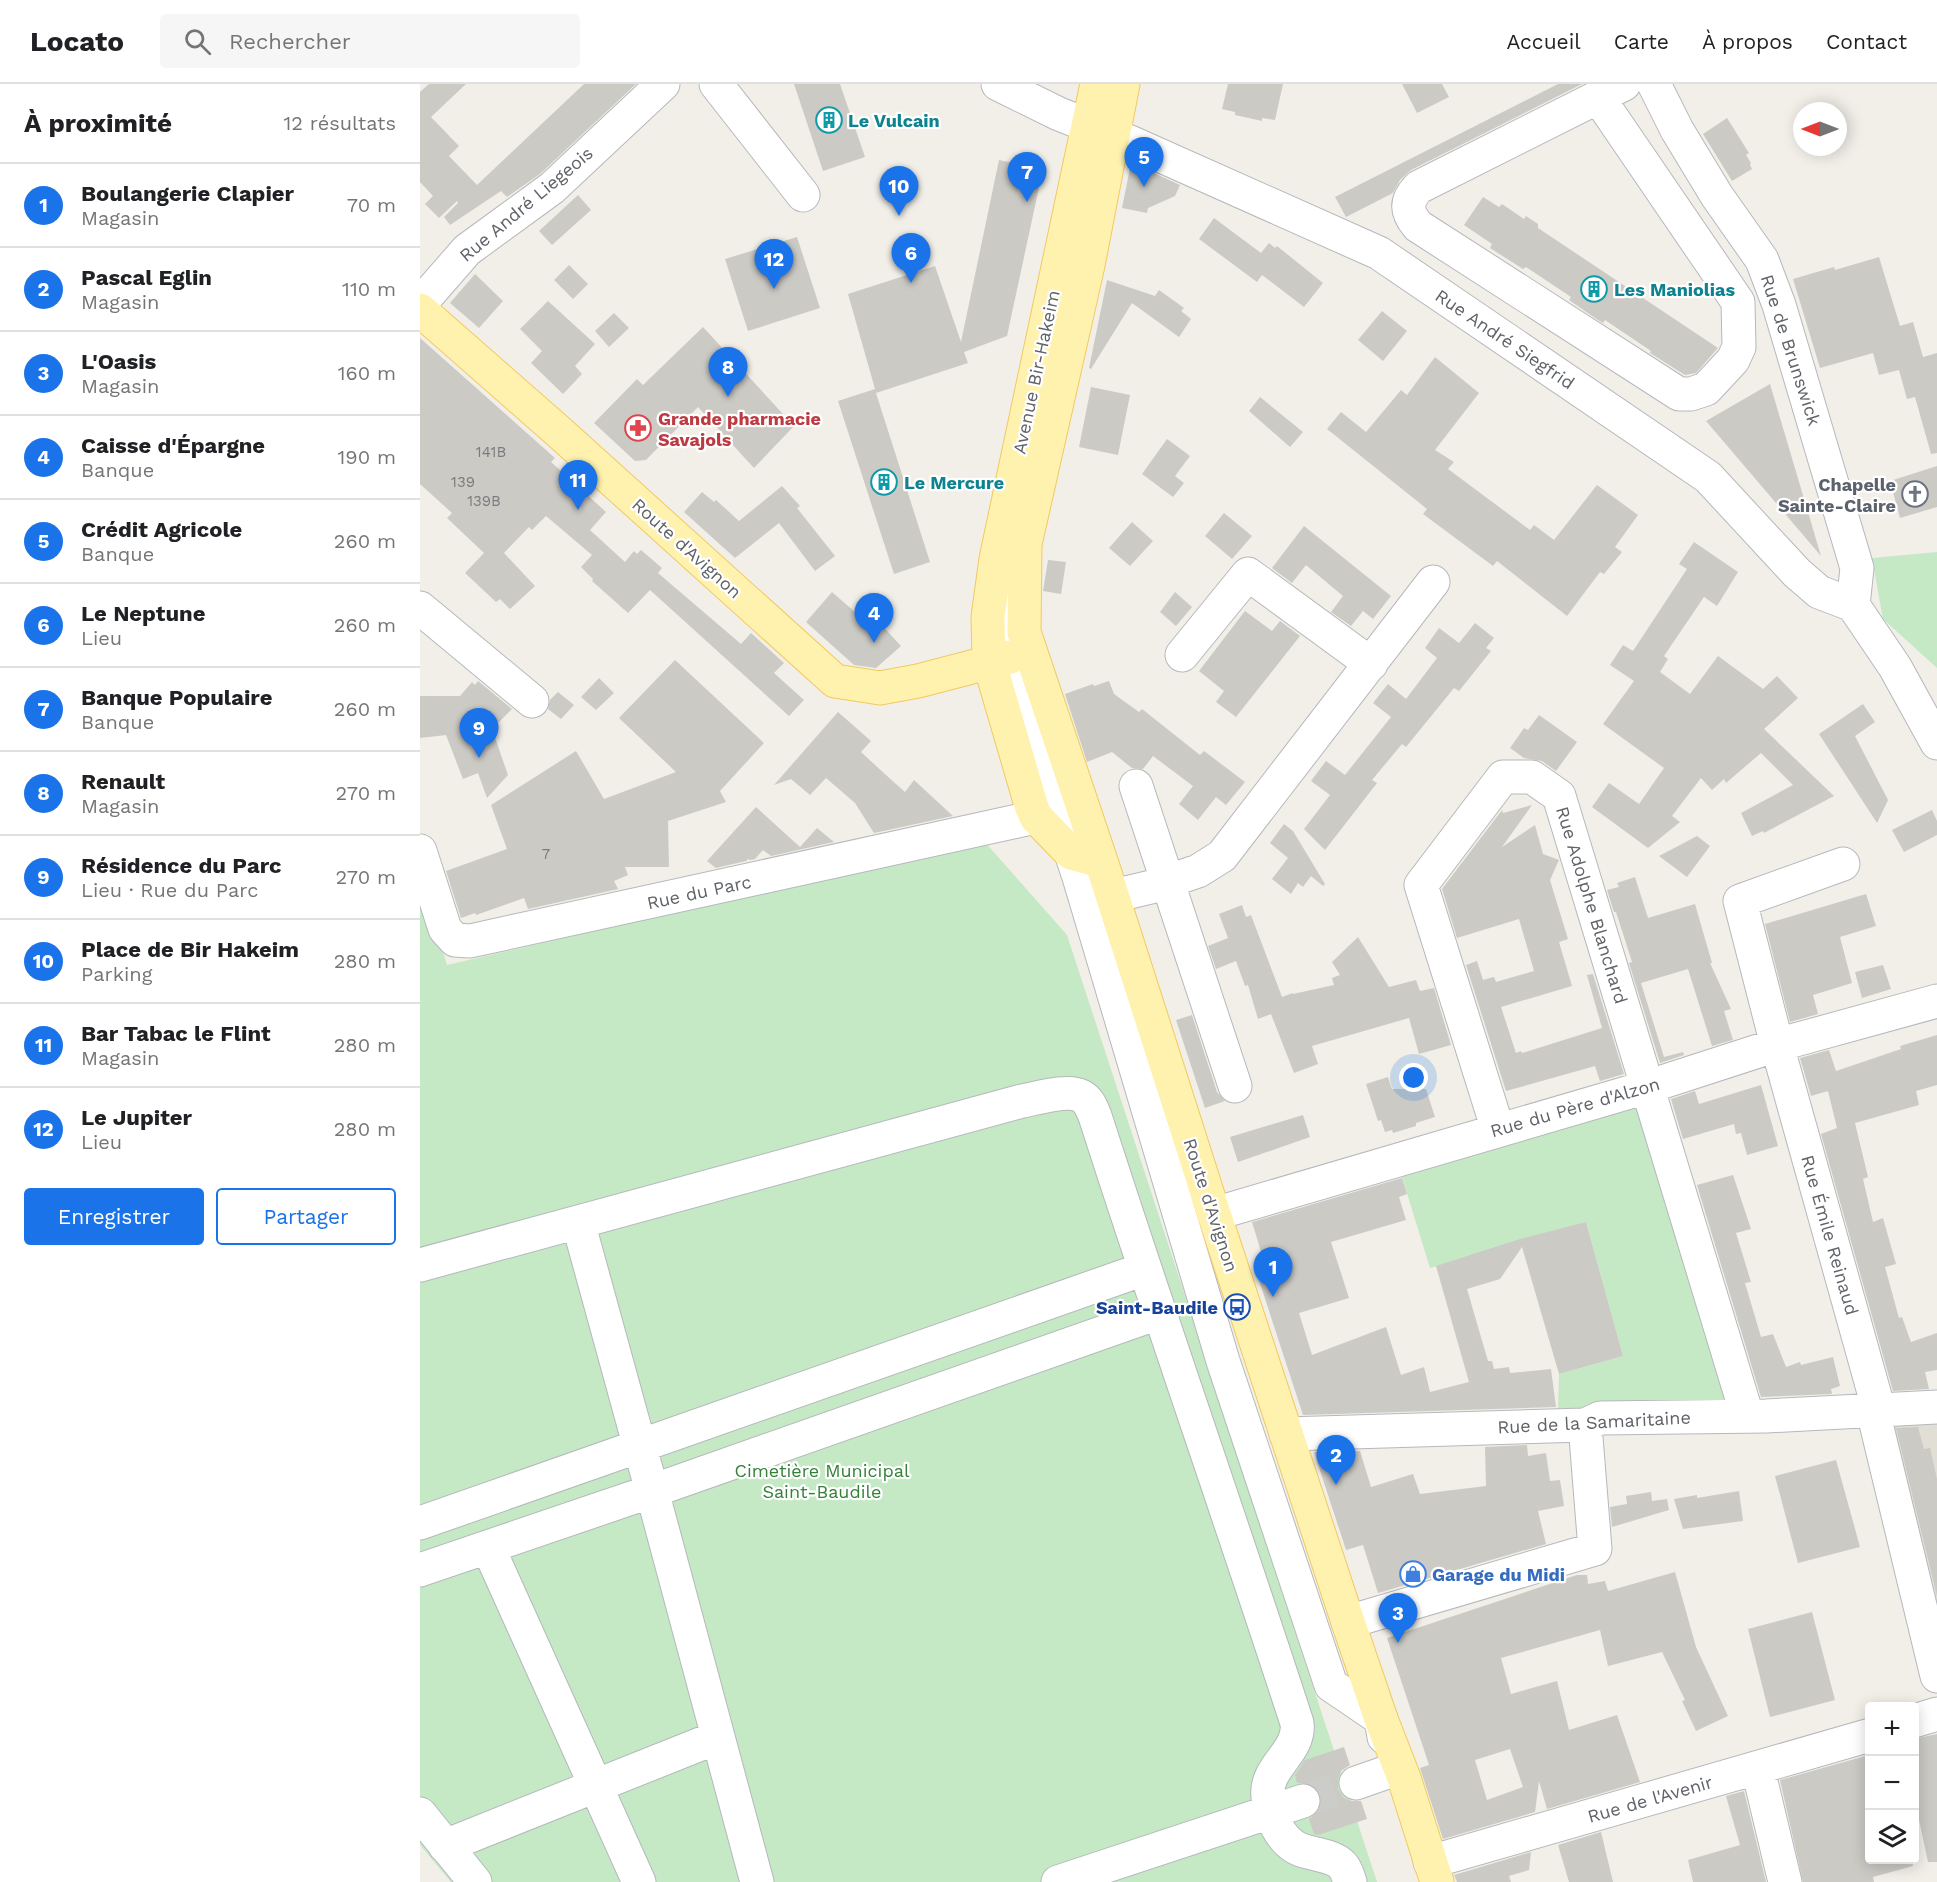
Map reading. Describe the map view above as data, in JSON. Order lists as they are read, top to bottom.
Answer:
{
  "streets": {
    "main road": ["Avenue Bir-Hakeim", "Route d'Avignon"],
    "street": [
      "Rue André Liegeois",
      "Rue André Siegfrid",
      "Rue de Brunswick",
      "Rue du Parc",
      "Rue Adolphe Blanchard",
      "Rue du Père d'Alzon",
      "Rue Émile Reinaud",
      "Rue de la Samaritaine",
      "Rue de l'Avenir"
    ]
  },
  "crossings": [
    ["Rue André Liegeois", "Route d'Avignon"],
    ["Rue André Siegfrid", "Rue de Brunswick"],
    ["Rue André Siegfrid", "Avenue Bir-Hakeim"],
    ["Avenue Bir-Hakeim", "Route d'Avignon"],
    ["Route d'Avignon", "Rue du Parc"],
    ["Route d'Avignon", "Rue du Père d'Alzon"],
    ["Route d'Avignon", "Rue de la Samaritaine"],
    ["Route d'Avignon", "Rue de l'Avenir"],
    ["Rue Adolphe Blanchard", "Rue du Père d'Alzon"],
    ["Rue Adolphe Blanchard", "Rue de la Samaritaine"],
    ["Rue du Père d'Alzon", "Rue Émile Reinaud"],
    ["Rue Émile Reinaud", "Rue de la Samaritaine"]
  ],
  "parks": ["Cimetière Municipal Saint-Baudile"],
  "places": {
    "building": ["Le Vulcain", "Les Maniolias", "Le Mercure"],
    "pharmacy": ["Grande pharmacie Savajols"],
    "church": ["Chapelle Sainte-Claire"],
    "bus stop": ["Saint-Baudile"],
    "shop": ["Garage du Midi"]
  },
  "house_numbers": [
    "141B",
    "139",
    "139B",
    "7"
  ],
  "north": "left",
  "page": {
    "header": "Locato",
    "search": "Rechercher",
    "nav": [
      "Accueil",
      "Carte",
      "À propos",
      "Contact"
    ],
    "heading": ["À proximité", "12 résultats"],
    "pins": [
      "5",
      "7",
      "10",
      "6",
      "12",
      "8",
      "11",
      "4",
      "9",
      "1",
      "2",
      "3"
    ],
    "list": [
      {
        "mark": "1",
        "name": "Boulangerie Clapier",
        "note": "Magasin",
        "value": "70 m"
      },
      {
        "mark": "2",
        "name": "Pascal Eglin",
        "note": "Magasin",
        "value": "110 m"
      },
      {
        "mark": "3",
        "name": "L'Oasis",
        "note": "Magasin",
        "value": "160 m"
      },
      {
        "mark": "4",
        "name": "Caisse d'Épargne",
        "note": "Banque",
        "value": "190 m"
      },
      {
        "mark": "5",
        "name": "Crédit Agricole",
        "note": "Banque",
        "value": "260 m"
      },
      {
        "mark": "6",
        "name": "Le Neptune",
        "note": "Lieu",
        "value": "260 m"
      },
      {
        "mark": "7",
        "name": "Banque Populaire",
        "note": "Banque",
        "value": "260 m"
      },
      {
        "mark": "8",
        "name": "Renault",
        "note": "Magasin",
        "value": "270 m"
      },
      {
        "mark": "9",
        "name": "Résidence du Parc",
        "note": "Lieu · Rue du Parc",
        "value": "270 m"
      },
      {
        "mark": "10",
        "name": "Place de Bir Hakeim",
        "note": "Parking",
        "value": "280 m"
      },
      {
        "mark": "11",
        "name": "Bar Tabac le Flint",
        "note": "Magasin",
        "value": "280 m"
      },
      {
        "mark": "12",
        "name": "Le Jupiter",
        "note": "Lieu",
        "value": "280 m"
      }
    ],
    "buttons": ["Enregistrer", "Partager"],
    "map_buttons": ["+", "−"]
  }
}
